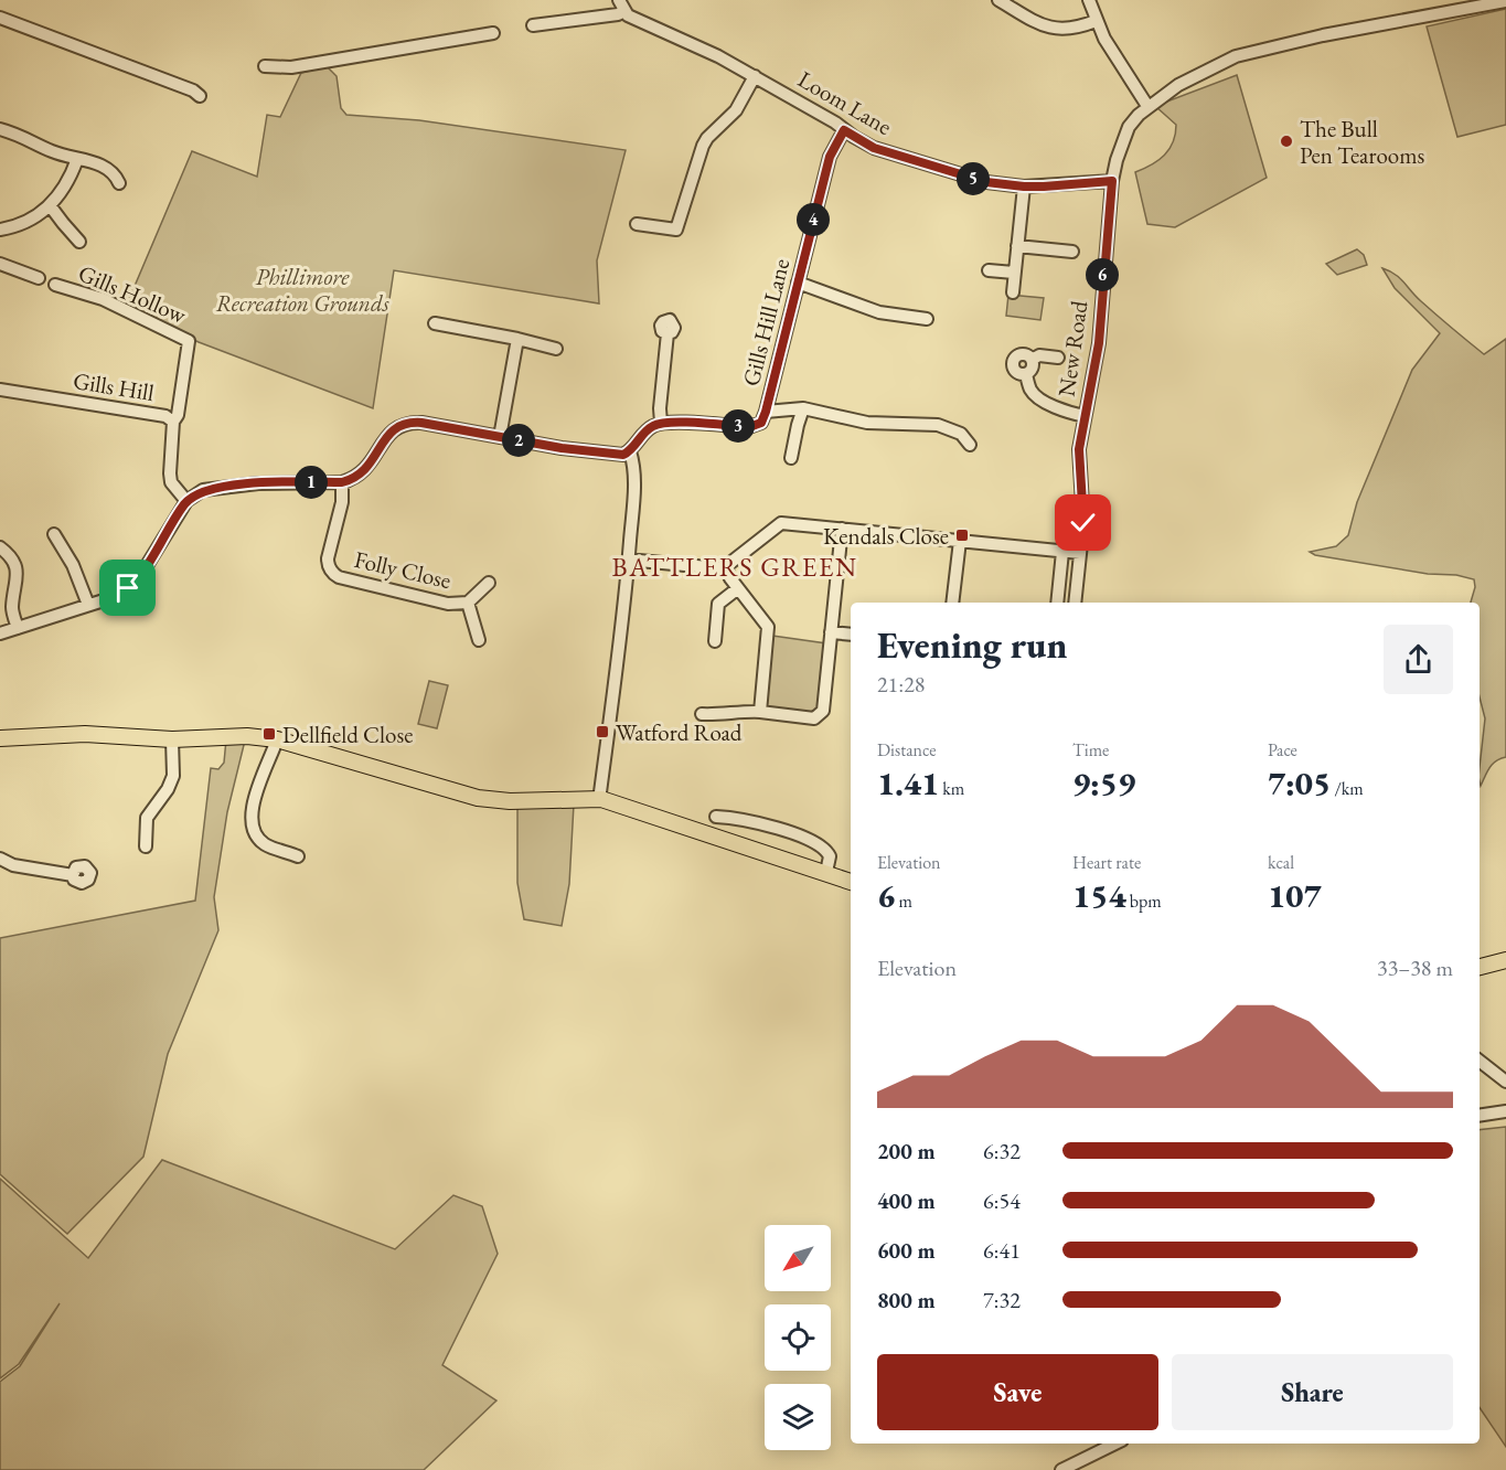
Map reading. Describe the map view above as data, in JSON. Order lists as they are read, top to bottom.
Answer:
{
  "streets": {
    "street": [
      "Loom Lane",
      "Gills Hollow",
      "Gills Hill Lane",
      "New Road",
      "Gills Hill",
      "Folly Close"
    ]
  },
  "crossings": [
    ["Loom Lane", "Gills Hill Lane"],
    ["Loom Lane", "New Road"],
    ["Gills Hollow", "Gills Hill"]
  ],
  "districts": ["BATTLERS GREEN"],
  "parks": ["Phillimore Recreation Grounds"],
  "places": {
    "other": ["The Bull Pen Tearooms"],
    "transit": ["Kendals Close", "Watford Road", "Dellfield Close"]
  },
  "north": "bottom left",
  "page": {
    "pins": [
      "5",
      "4",
      "6",
      "3",
      "2",
      "1"
    ],
    "heading": ["Evening run", "21:28"],
    "stats": [
      ["Distance", "1.41 km"],
      ["Time", "9:59"],
      ["Pace", "7:05 /km"],
      ["Elevation", "6 m"],
      ["Heart rate", "154 bpm"],
      ["kcal", "107"]
    ],
    "chart": ["Elevation", "33–38 m"],
    "list": [
      {
        "name": "200 m",
        "note": "6:32"
      },
      {
        "name": "400 m",
        "note": "6:54"
      },
      {
        "name": "600 m",
        "note": "6:41"
      },
      {
        "name": "800 m",
        "note": "7:32"
      }
    ],
    "buttons": ["Save", "Share"]
  }
}
